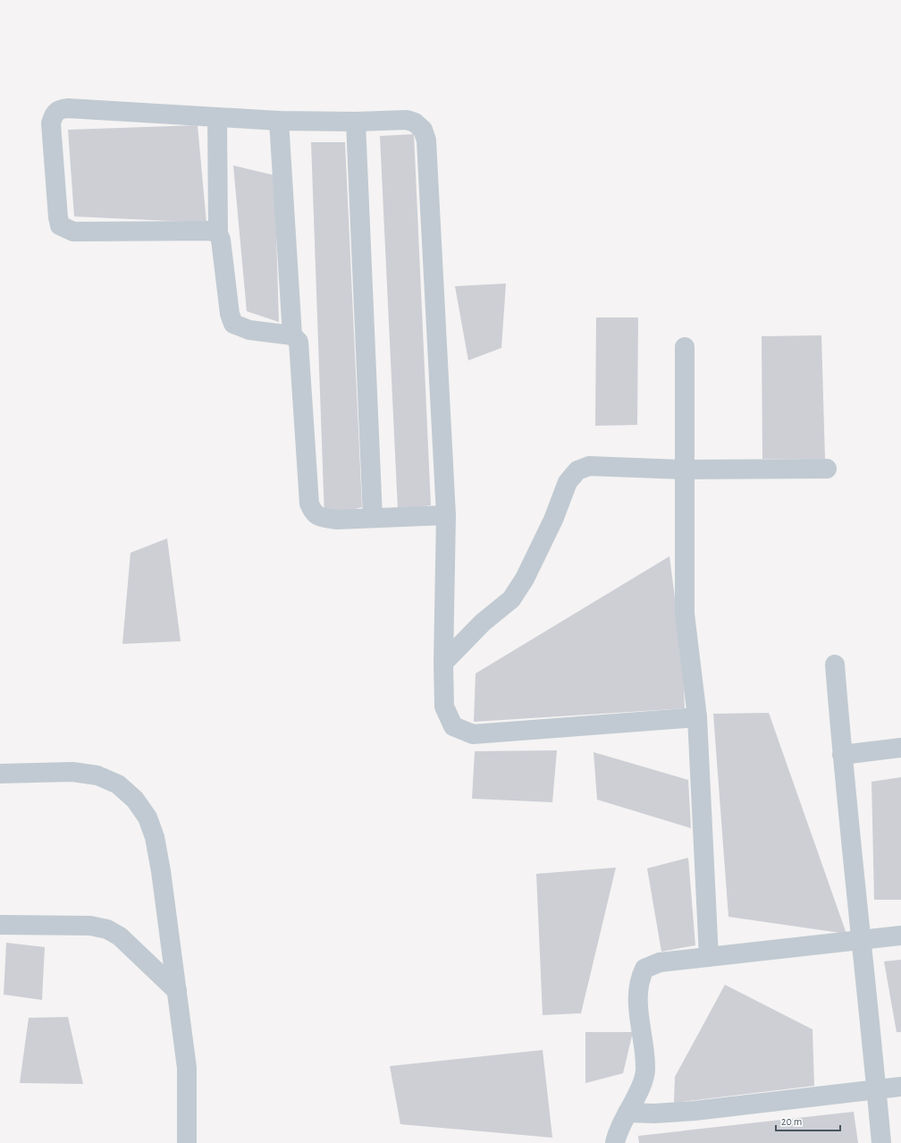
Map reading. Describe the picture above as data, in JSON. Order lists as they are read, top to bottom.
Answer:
{
  "scale_bar": "20 m"
}
